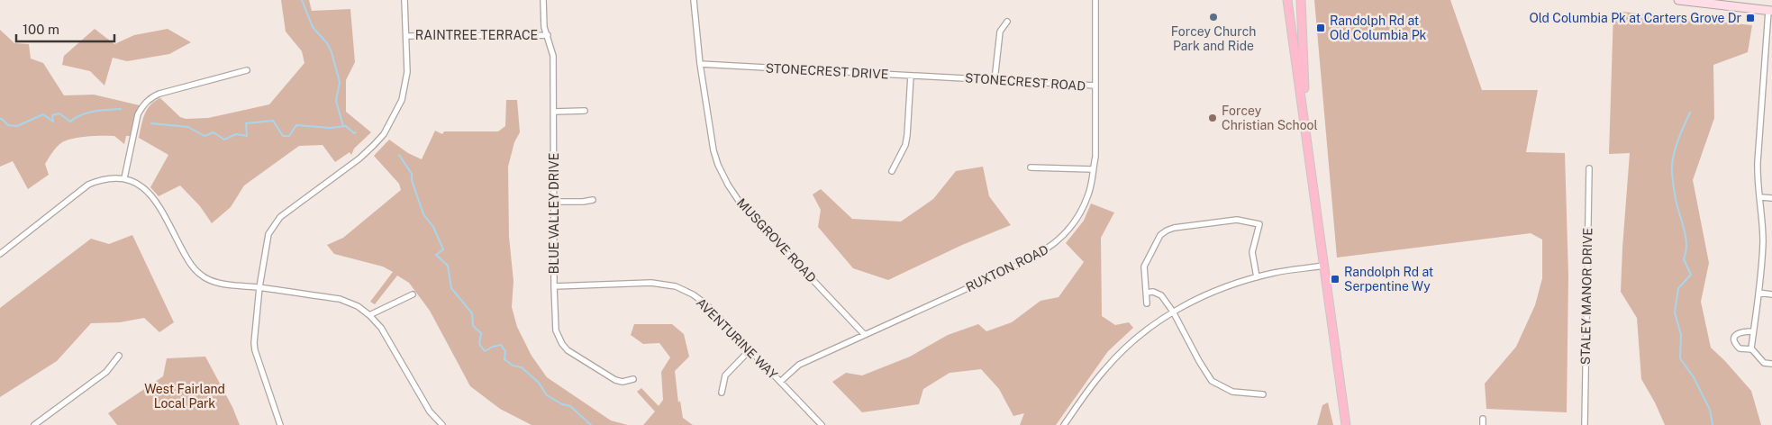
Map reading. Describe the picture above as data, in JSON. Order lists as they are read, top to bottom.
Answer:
{
  "streets": {
    "street": [
      "RAINTREE TERRACE",
      "STONECREST DRIVE",
      "STONECREST ROAD",
      "BLUE VALLEY DRIVE",
      "MUSGROVE ROAD",
      "RUXTON ROAD",
      "STALEY MANOR DRIVE",
      "AVENTURINE WAY"
    ]
  },
  "crossings": [
    ["RAINTREE TERRACE", "BLUE VALLEY DRIVE"],
    ["STONECREST DRIVE", "STONECREST ROAD"],
    ["STONECREST DRIVE", "MUSGROVE ROAD"],
    ["STONECREST ROAD", "RUXTON ROAD"],
    ["BLUE VALLEY DRIVE", "AVENTURINE WAY"],
    ["MUSGROVE ROAD", "RUXTON ROAD"],
    ["RUXTON ROAD", "AVENTURINE WAY"]
  ],
  "parks": ["West Fairland Local Park"],
  "places": {
    "other": ["Forcey Church Park and Ride", "Forcey Christian School"],
    "transit": ["Old Columbia Pk at Carters Grove Dr", "Randolph Rd at Old Columbia Pk", "Randolph Rd at Serpentine Wy"]
  },
  "scale_bar": "100 m"
}
